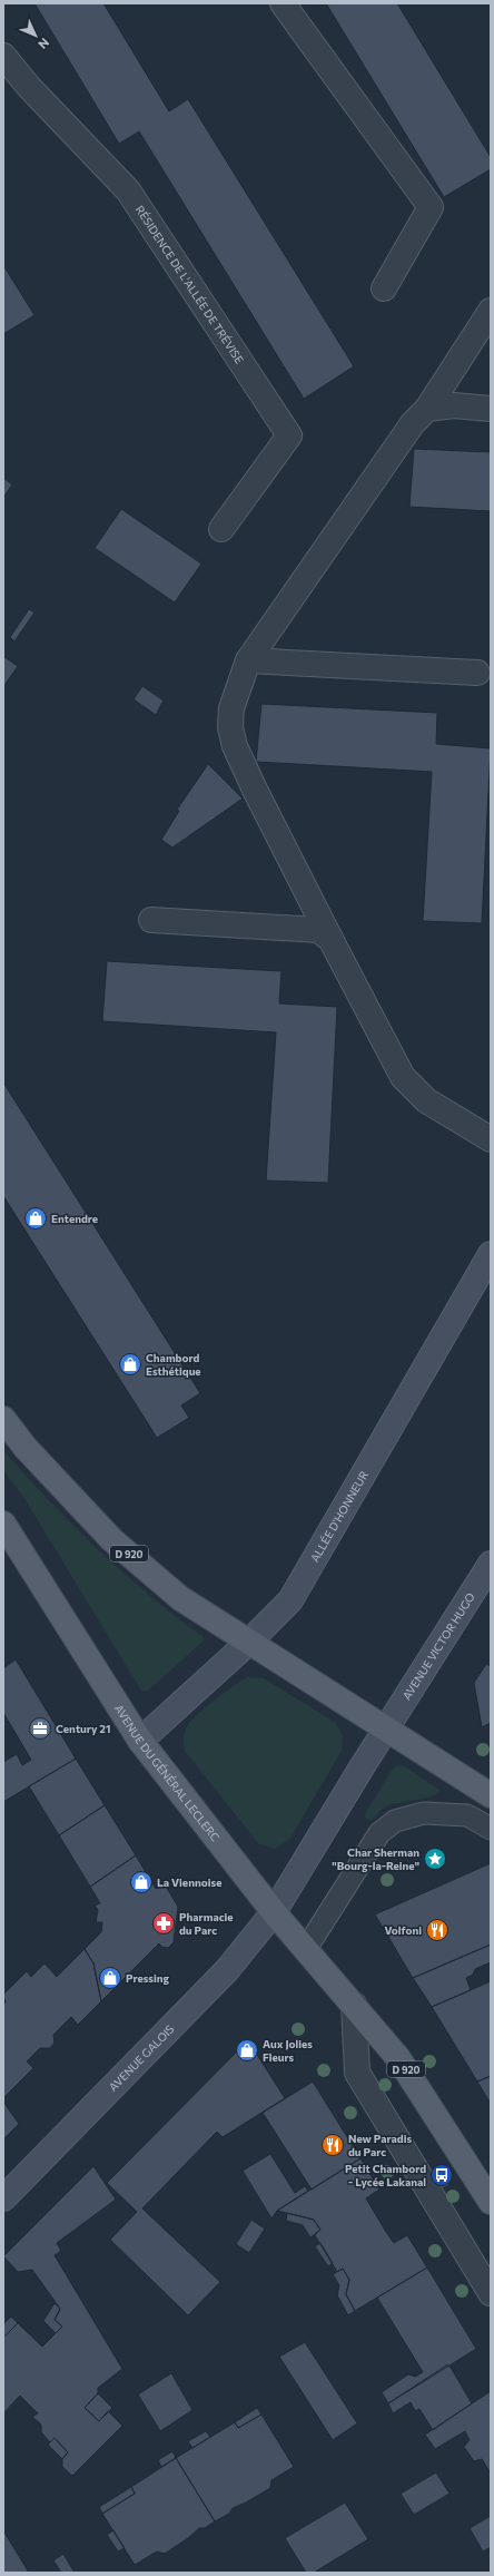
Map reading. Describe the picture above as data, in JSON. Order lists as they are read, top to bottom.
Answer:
{
  "streets": {
    "main road": [
      "ALLÉE D'HONNEUR",
      "D 920",
      "AVENUE VICTOR HUGO",
      "AVENUE DU GÉNÉRAL LECLERC",
      "AVENUE GALOIS"
    ],
    "street": ["RÉSIDENCE DE L'ALLÉE DE TRÉVISE"]
  },
  "crossings": [
    ["ALLÉE D'HONNEUR", "D 920"],
    ["ALLÉE D'HONNEUR", "AVENUE DU GÉNÉRAL LECLERC"],
    ["D 920", "AVENUE VICTOR HUGO"],
    ["AVENUE VICTOR HUGO", "AVENUE DU GÉNÉRAL LECLERC"],
    ["AVENUE VICTOR HUGO", "AVENUE GALOIS"],
    ["AVENUE DU GÉNÉRAL LECLERC", "AVENUE GALOIS"]
  ],
  "places": {
    "shop": [
      "Entendre",
      "Chambord Esthétique",
      "La Viennoise",
      "Pressing",
      "Aux Jolies Fleurs"
    ],
    "office": ["Century 21"],
    "place": ["Char Sherman \"Bourg-la-Reine\""],
    "pharmacy": ["Pharmacie du Parc"],
    "restaurant": ["Volfoni", "New Paradis du Parc"],
    "bus stop": ["Petit Chambord - Lycée Lakanal"]
  },
  "north": "bottom right"
}
